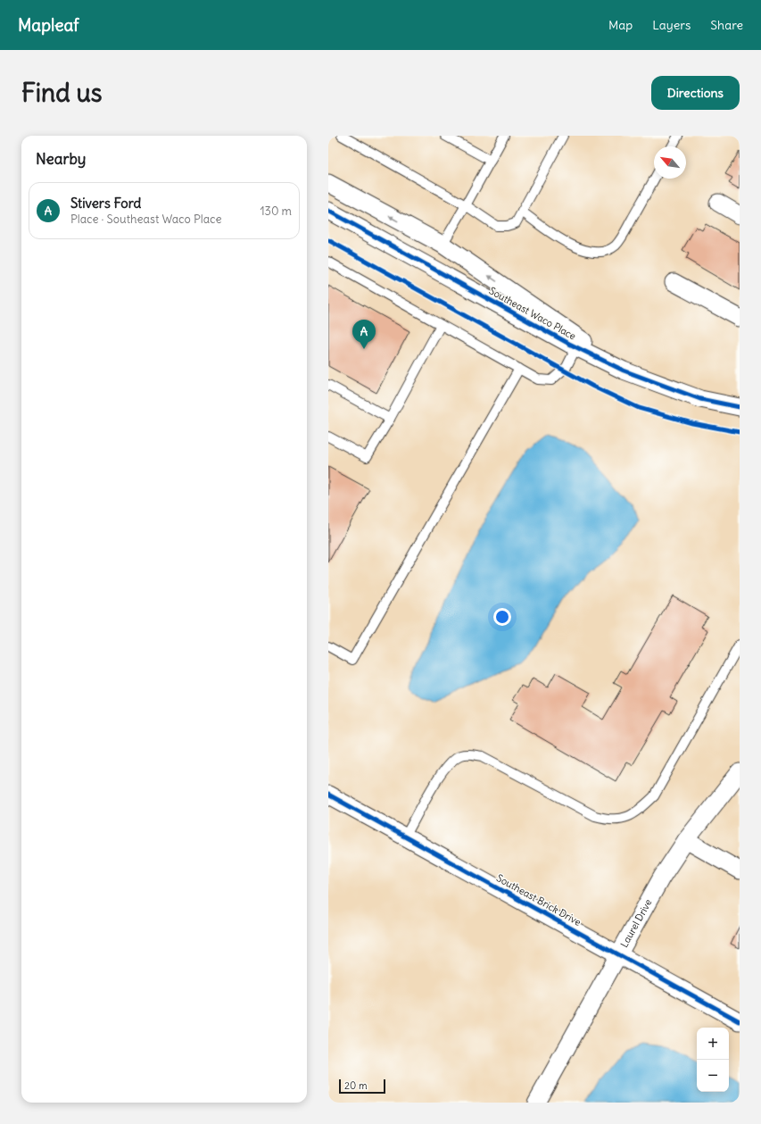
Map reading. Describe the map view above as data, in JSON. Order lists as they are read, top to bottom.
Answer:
{
  "streets": {
    "street": ["Southeast Waco Place", "Southeast Brick Drive", "Laurel Drive"]
  },
  "crossings": [
    ["Southeast Brick Drive", "Laurel Drive"]
  ],
  "scale_bar": "20 m",
  "north": "top left",
  "page": {
    "header": "Mapleaf",
    "nav": ["Map", "Layers", "Share"],
    "buttons": "Directions",
    "title": "Find us",
    "heading": "Nearby",
    "list": [
      {
        "mark": "A",
        "name": "Stivers Ford",
        "note": "Place · Southeast Waco Place",
        "value": "130 m"
      }
    ],
    "pins": "A",
    "map_buttons": ["+", "−"],
    "scale": "20 m"
  }
}
